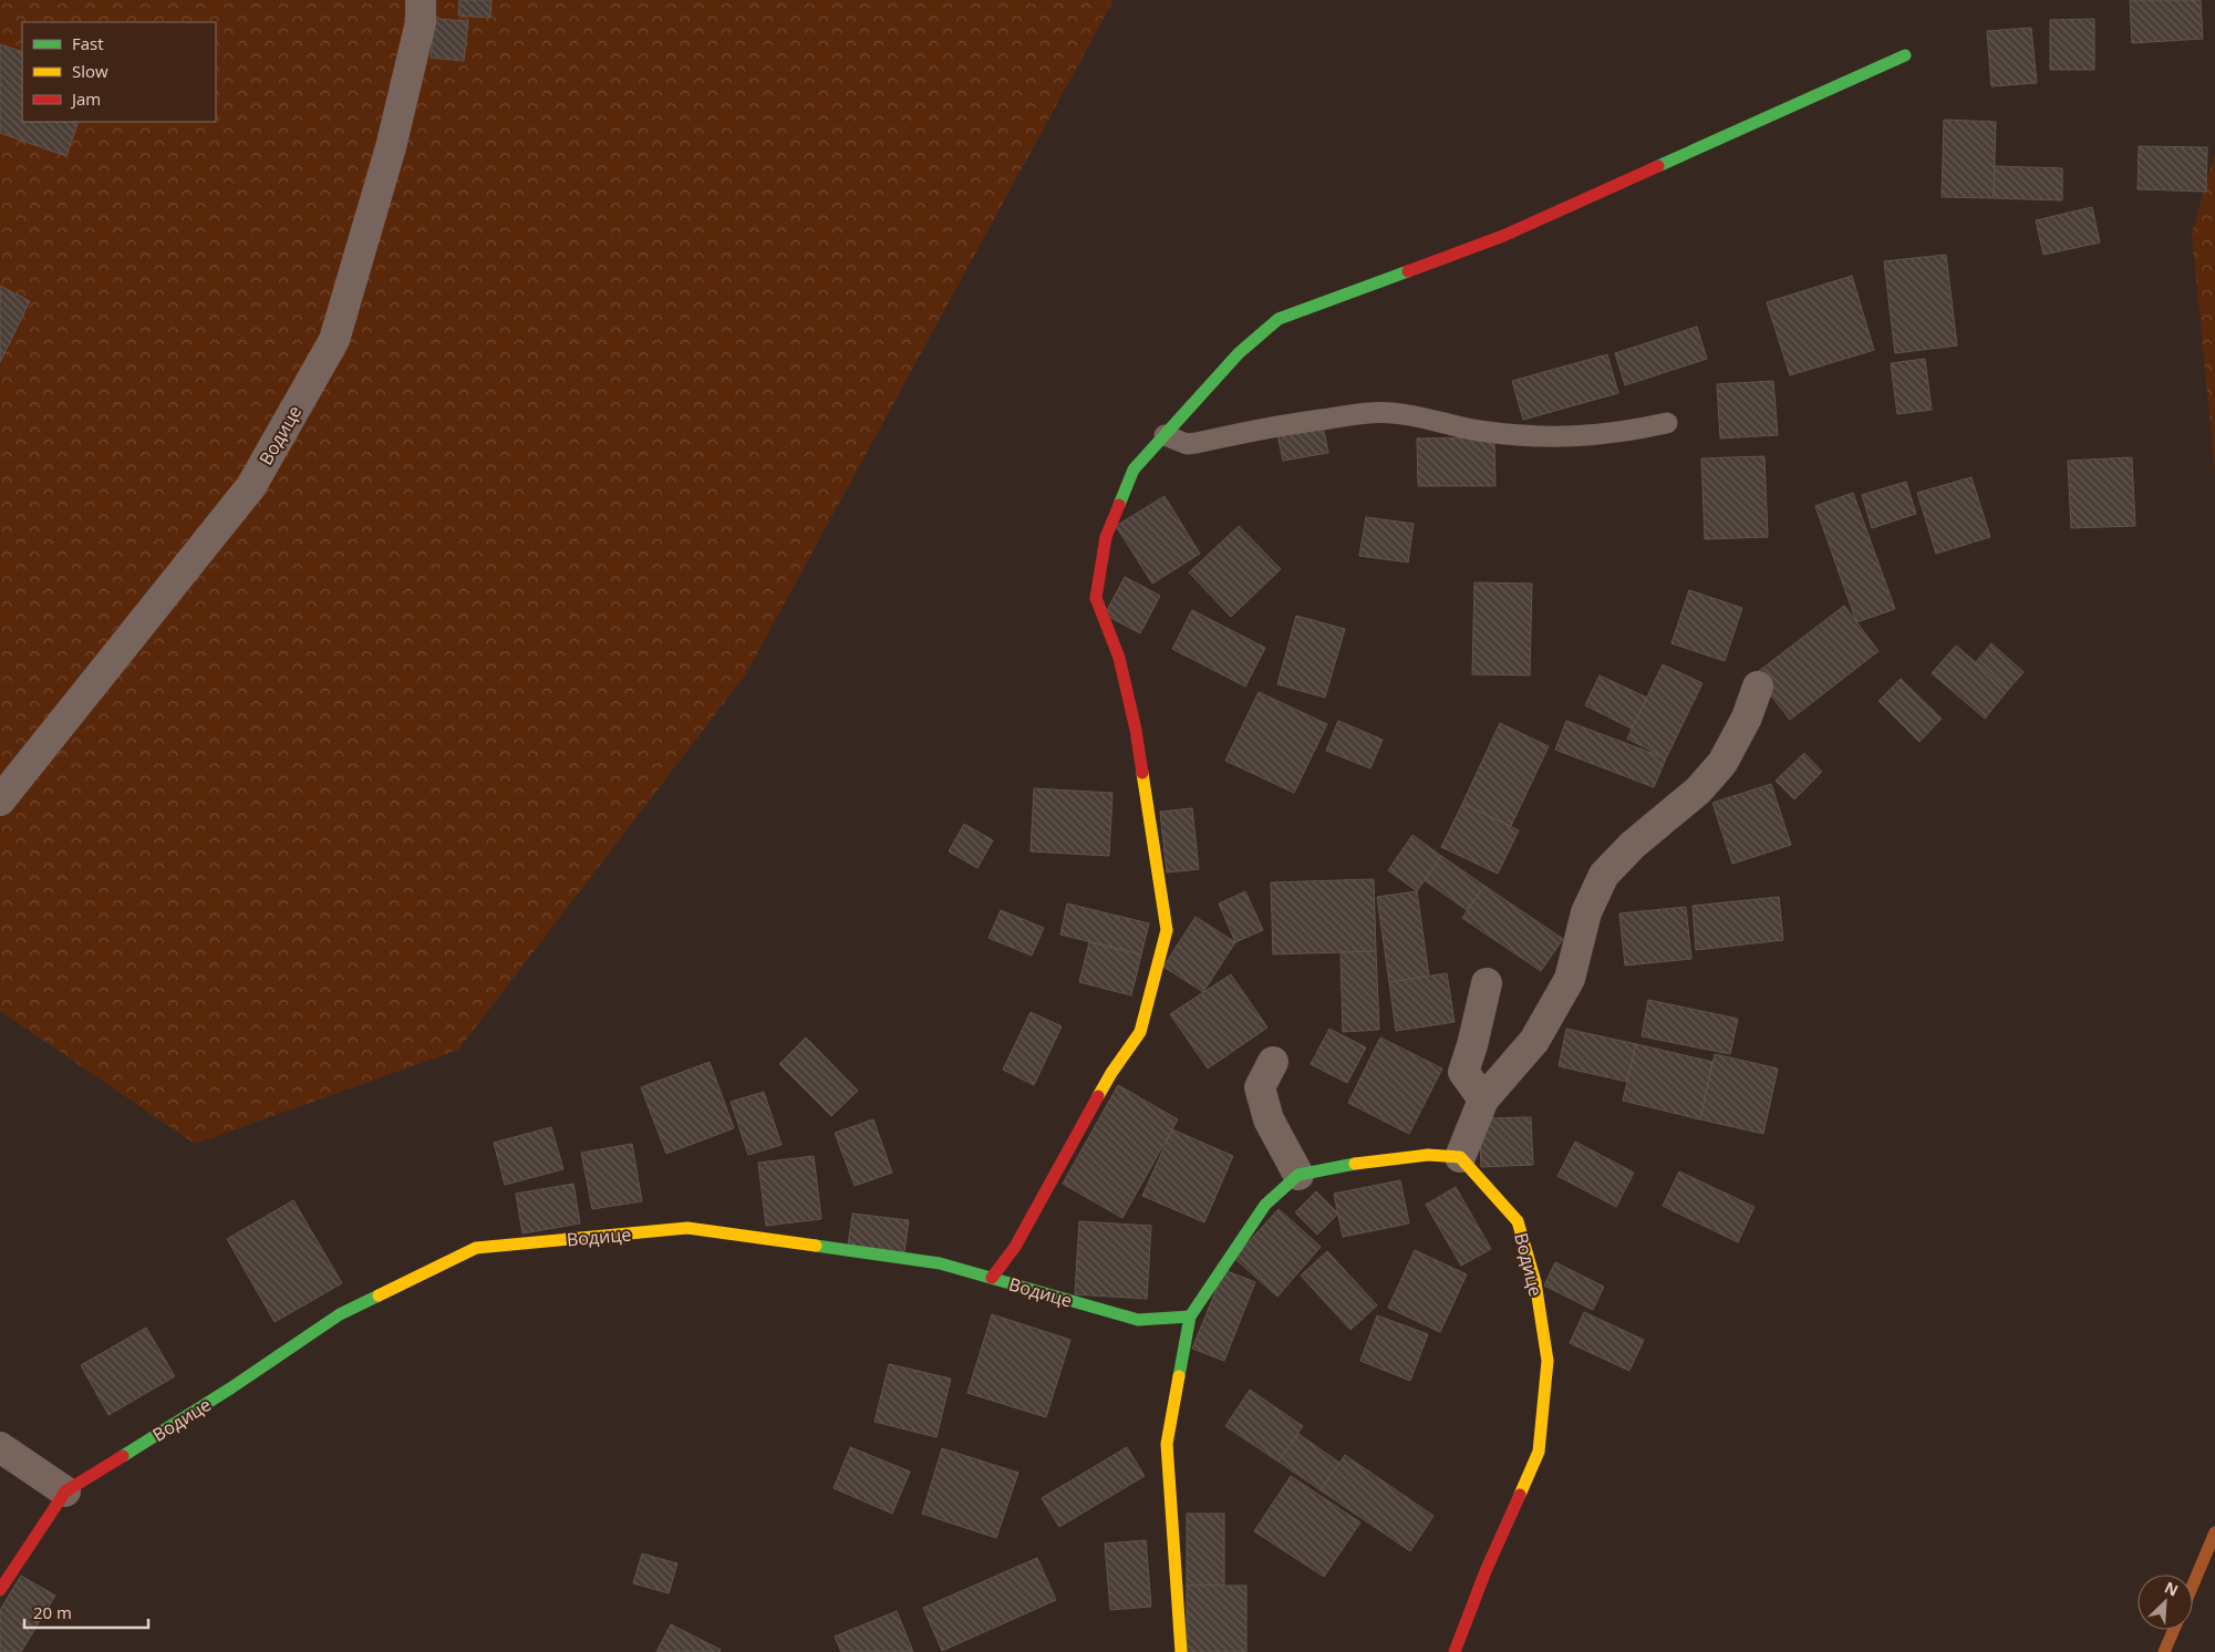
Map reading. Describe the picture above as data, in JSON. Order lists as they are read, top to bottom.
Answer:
{
  "streets": {
    "street": ["Водице"]
  },
  "legend": ["Fast", "Slow", "Jam"],
  "scale_bar": "20 m",
  "north": "top right"
}
